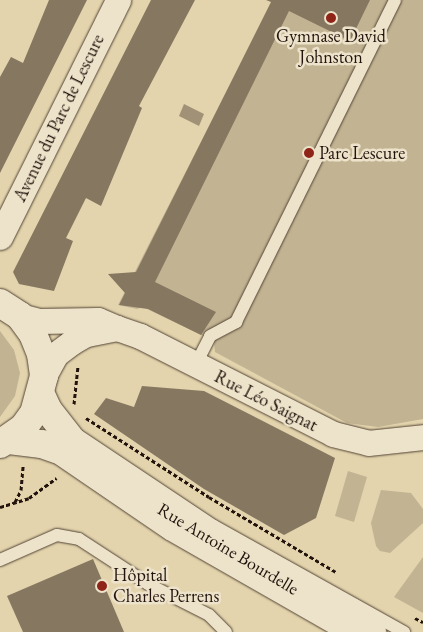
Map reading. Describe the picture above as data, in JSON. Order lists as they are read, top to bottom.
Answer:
{
  "streets": {
    "street": ["Avenue du Parc de Lescure", "Rue Léo Saignat", "Rue Antoine Bourdelle"]
  },
  "places": ["Gymnase David Johnston", "Parc Lescure", "Hôpital Charles Perrens"]
}
